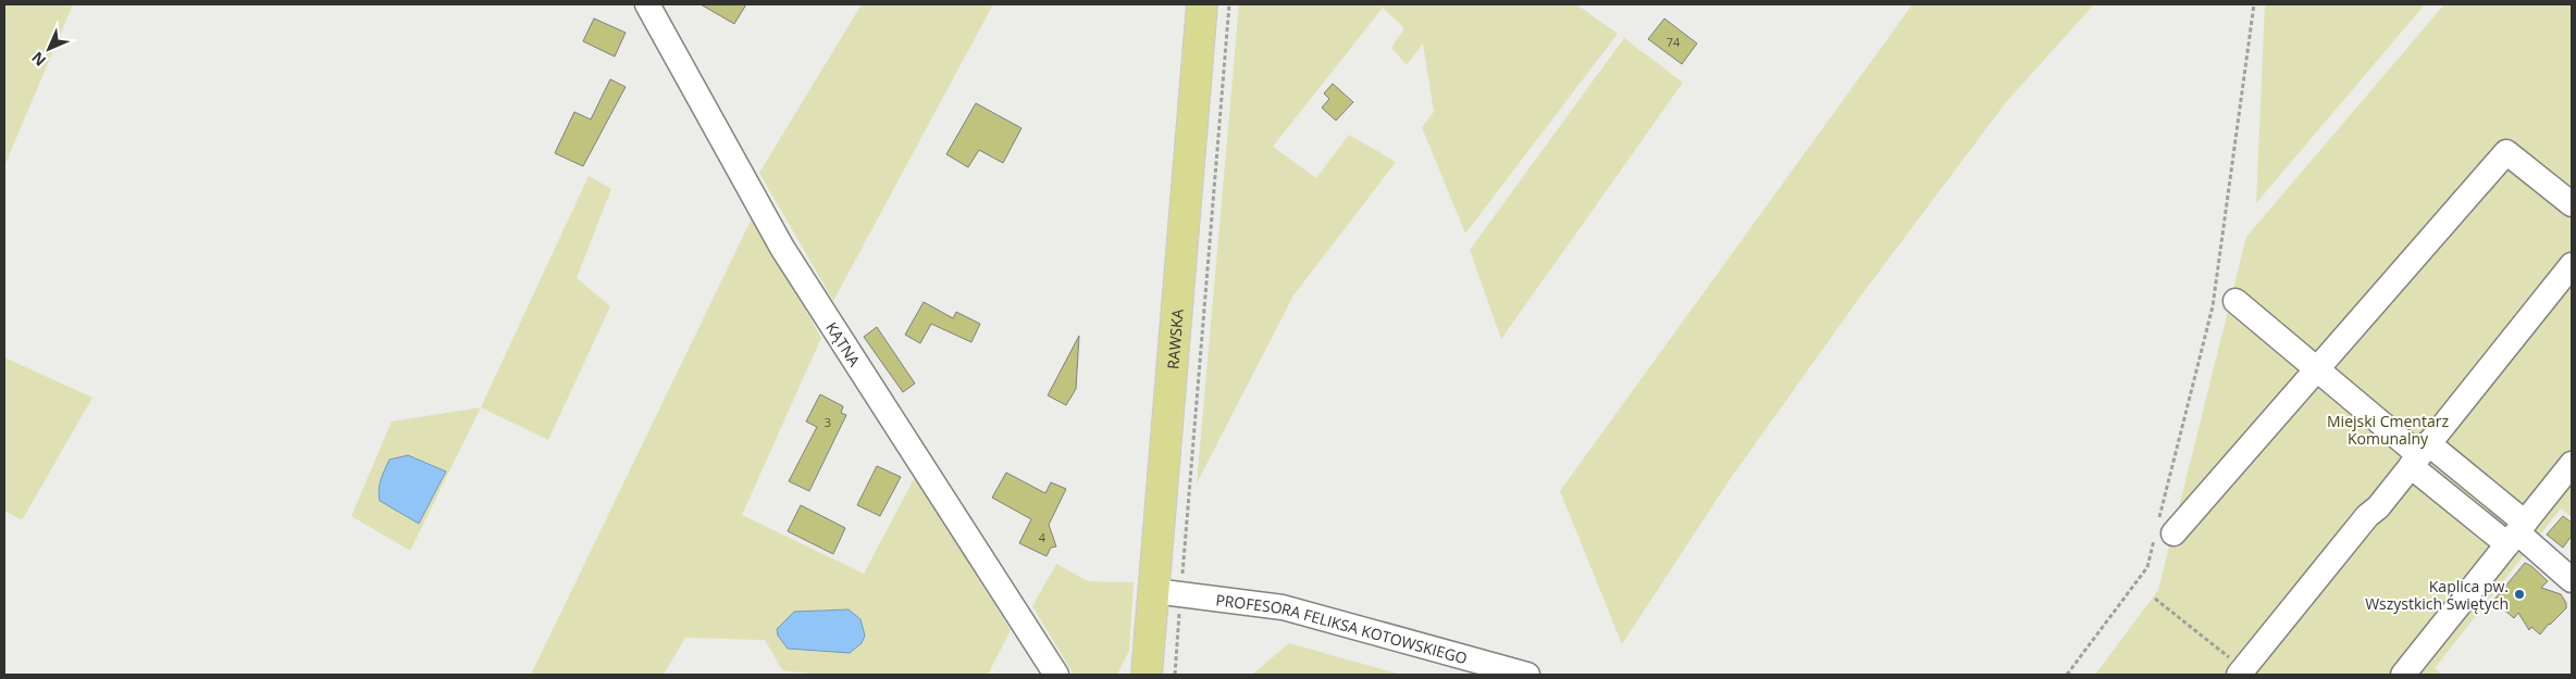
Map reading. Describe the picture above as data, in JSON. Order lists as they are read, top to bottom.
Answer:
{
  "streets": {
    "main road": ["RAWSKA"],
    "street": ["KĄTNA", "PROFESORA FELIKSA KOTOWSKIEGO"]
  },
  "crossings": [
    ["RAWSKA", "PROFESORA FELIKSA KOTOWSKIEGO"]
  ],
  "parks": ["Miejski Cmentarz Komunalny"],
  "places": ["Kaplica pw. Wszystkich Świętych"],
  "house_numbers": ["74", "3", "4"],
  "north": "bottom left"
}
